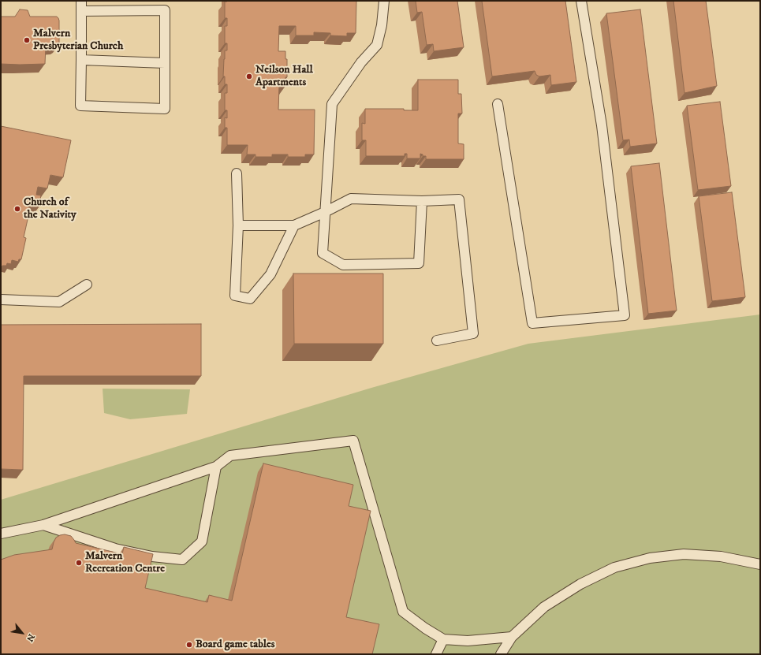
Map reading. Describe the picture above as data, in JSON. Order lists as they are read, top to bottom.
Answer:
{
  "places": [
    "Malvern Presbyterian Church",
    "Neilson Hall Apartments",
    "Church of the Nativity",
    "Malvern Recreation Centre",
    "Board game tables"
  ],
  "north": "bottom right"
}
